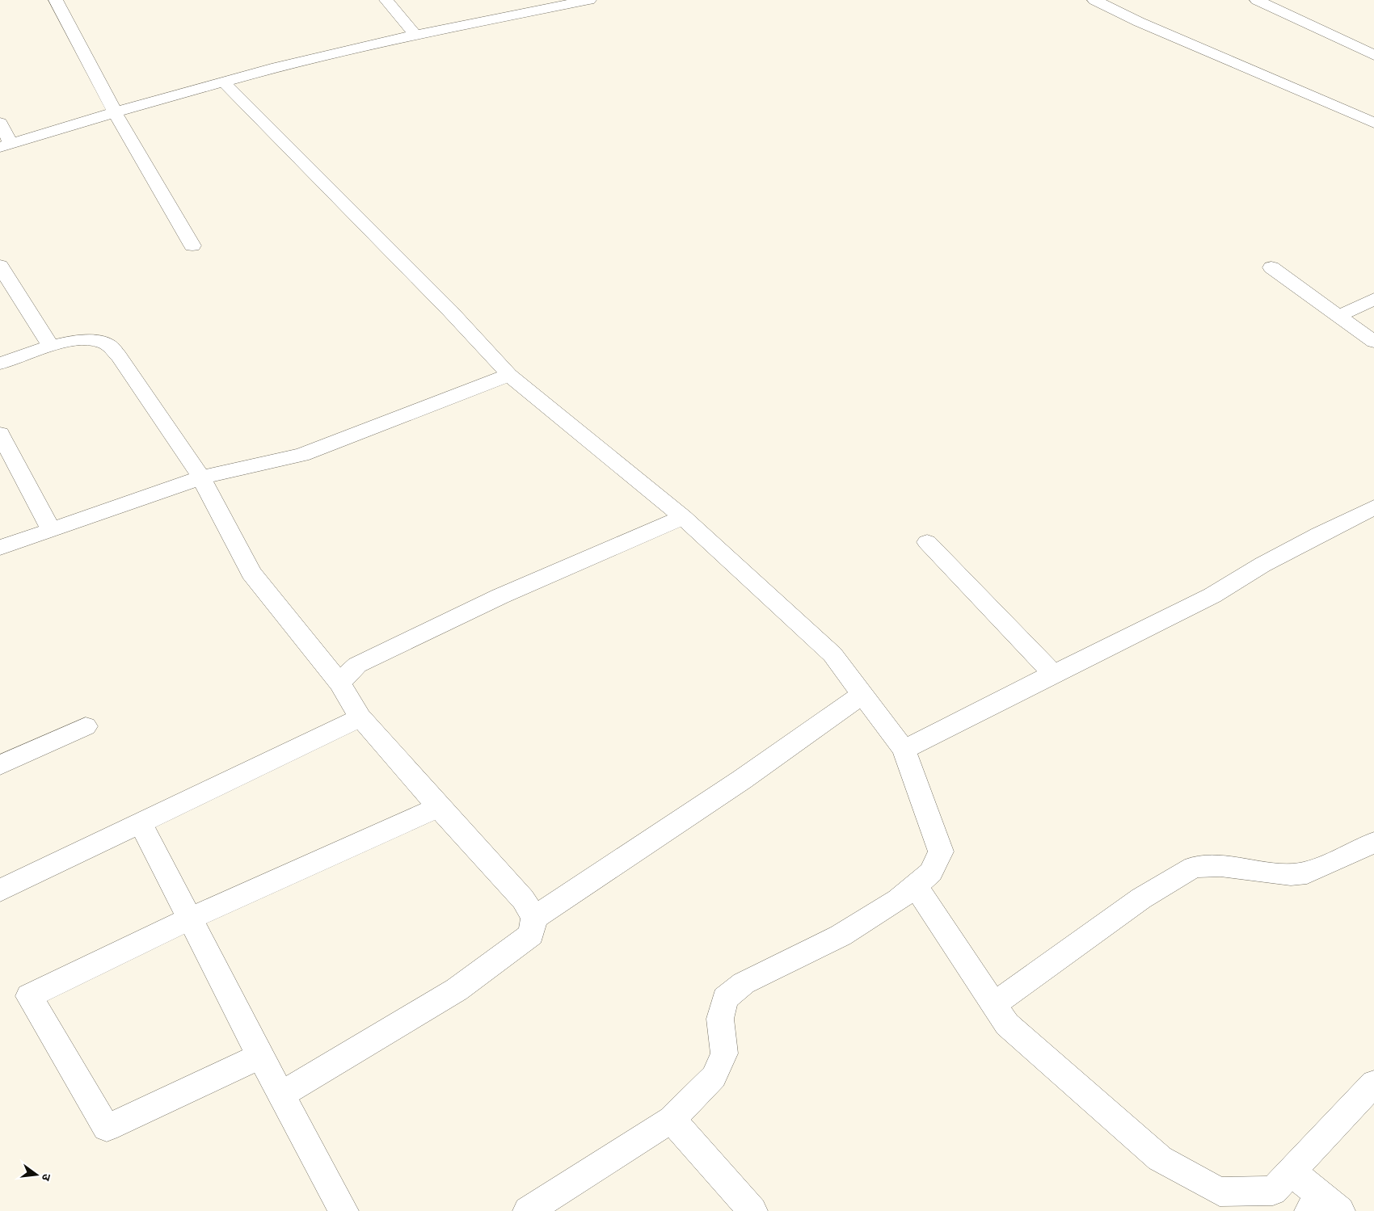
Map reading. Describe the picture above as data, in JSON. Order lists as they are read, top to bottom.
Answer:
{
  "north": "right"
}
